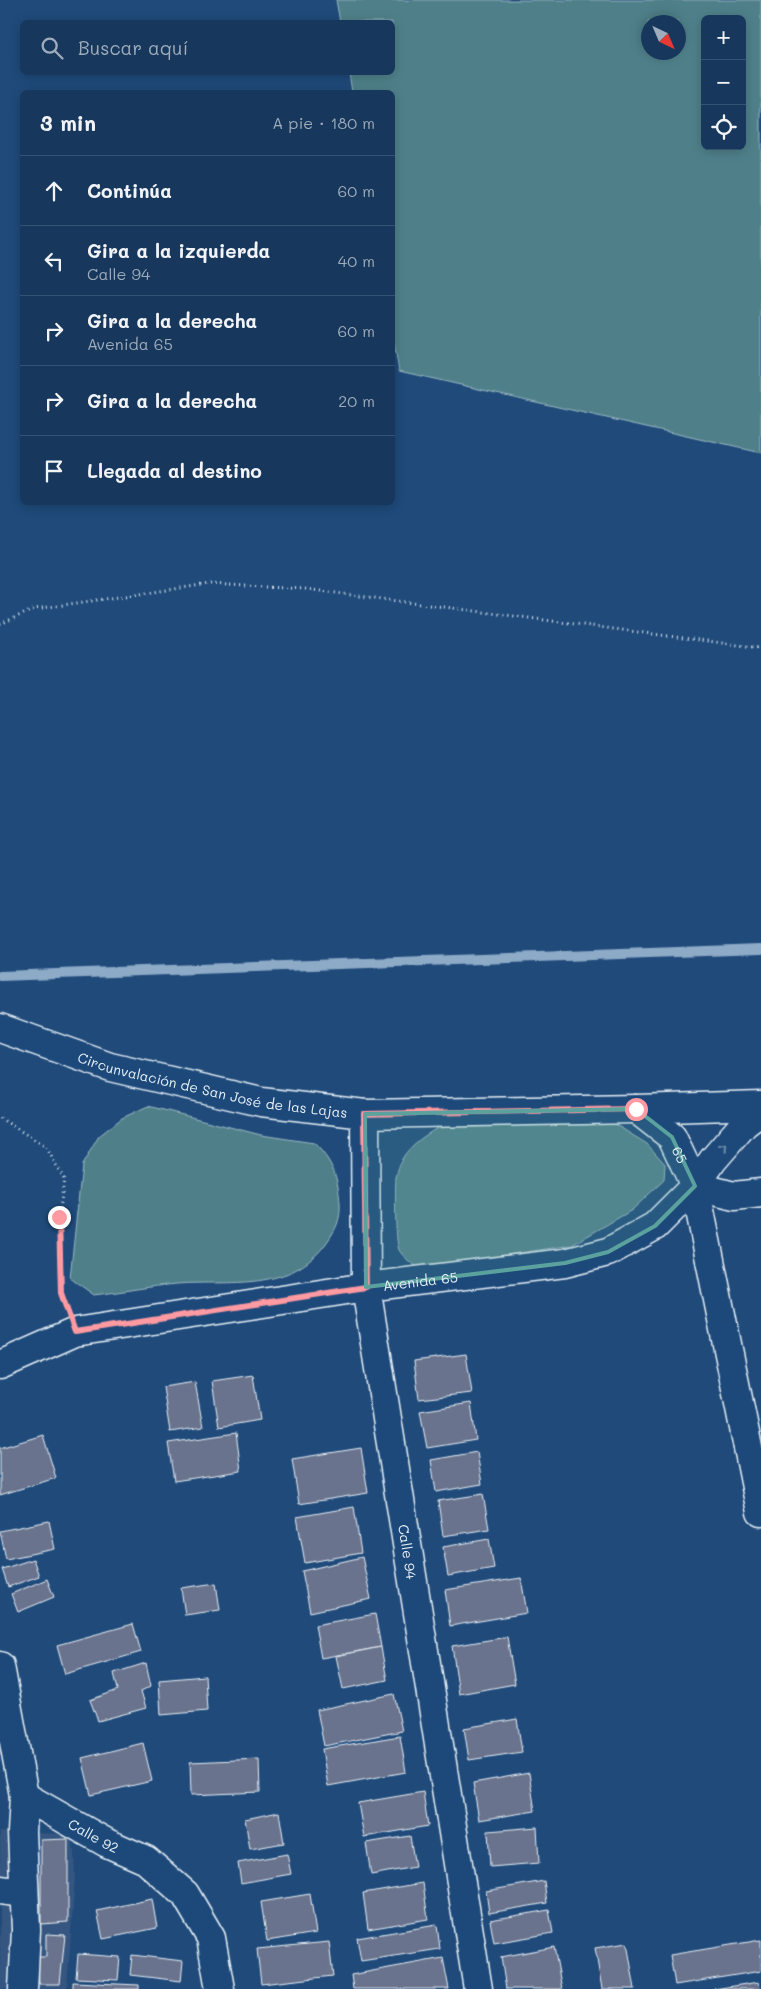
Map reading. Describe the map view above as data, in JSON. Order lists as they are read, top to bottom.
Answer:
{
  "streets": {
    "street": [
      "Circunvalación de San José de las Lajas",
      "65",
      "Avenida 65",
      "Calle 94",
      "Calle 92"
    ]
  },
  "crossings": [
    ["Circunvalación de San José de las Lajas", "65"],
    ["Circunvalación de San José de las Lajas", "Calle 94"],
    ["65", "Avenida 65"],
    ["Avenida 65", "Calle 94"]
  ],
  "north": "bottom right",
  "page": {
    "map_buttons": ["+", "−"],
    "search": "Buscar aquí",
    "heading": ["3 min", "A pie · 180 m"],
    "list": [
      ["Continúa", "60 m"],
      ["Gira a la izquierda", "Calle 94", "40 m"],
      ["Gira a la derecha", "Avenida 65", "60 m"],
      ["Gira a la derecha", "20 m"],
      "Llegada al destino"
    ]
  }
}
